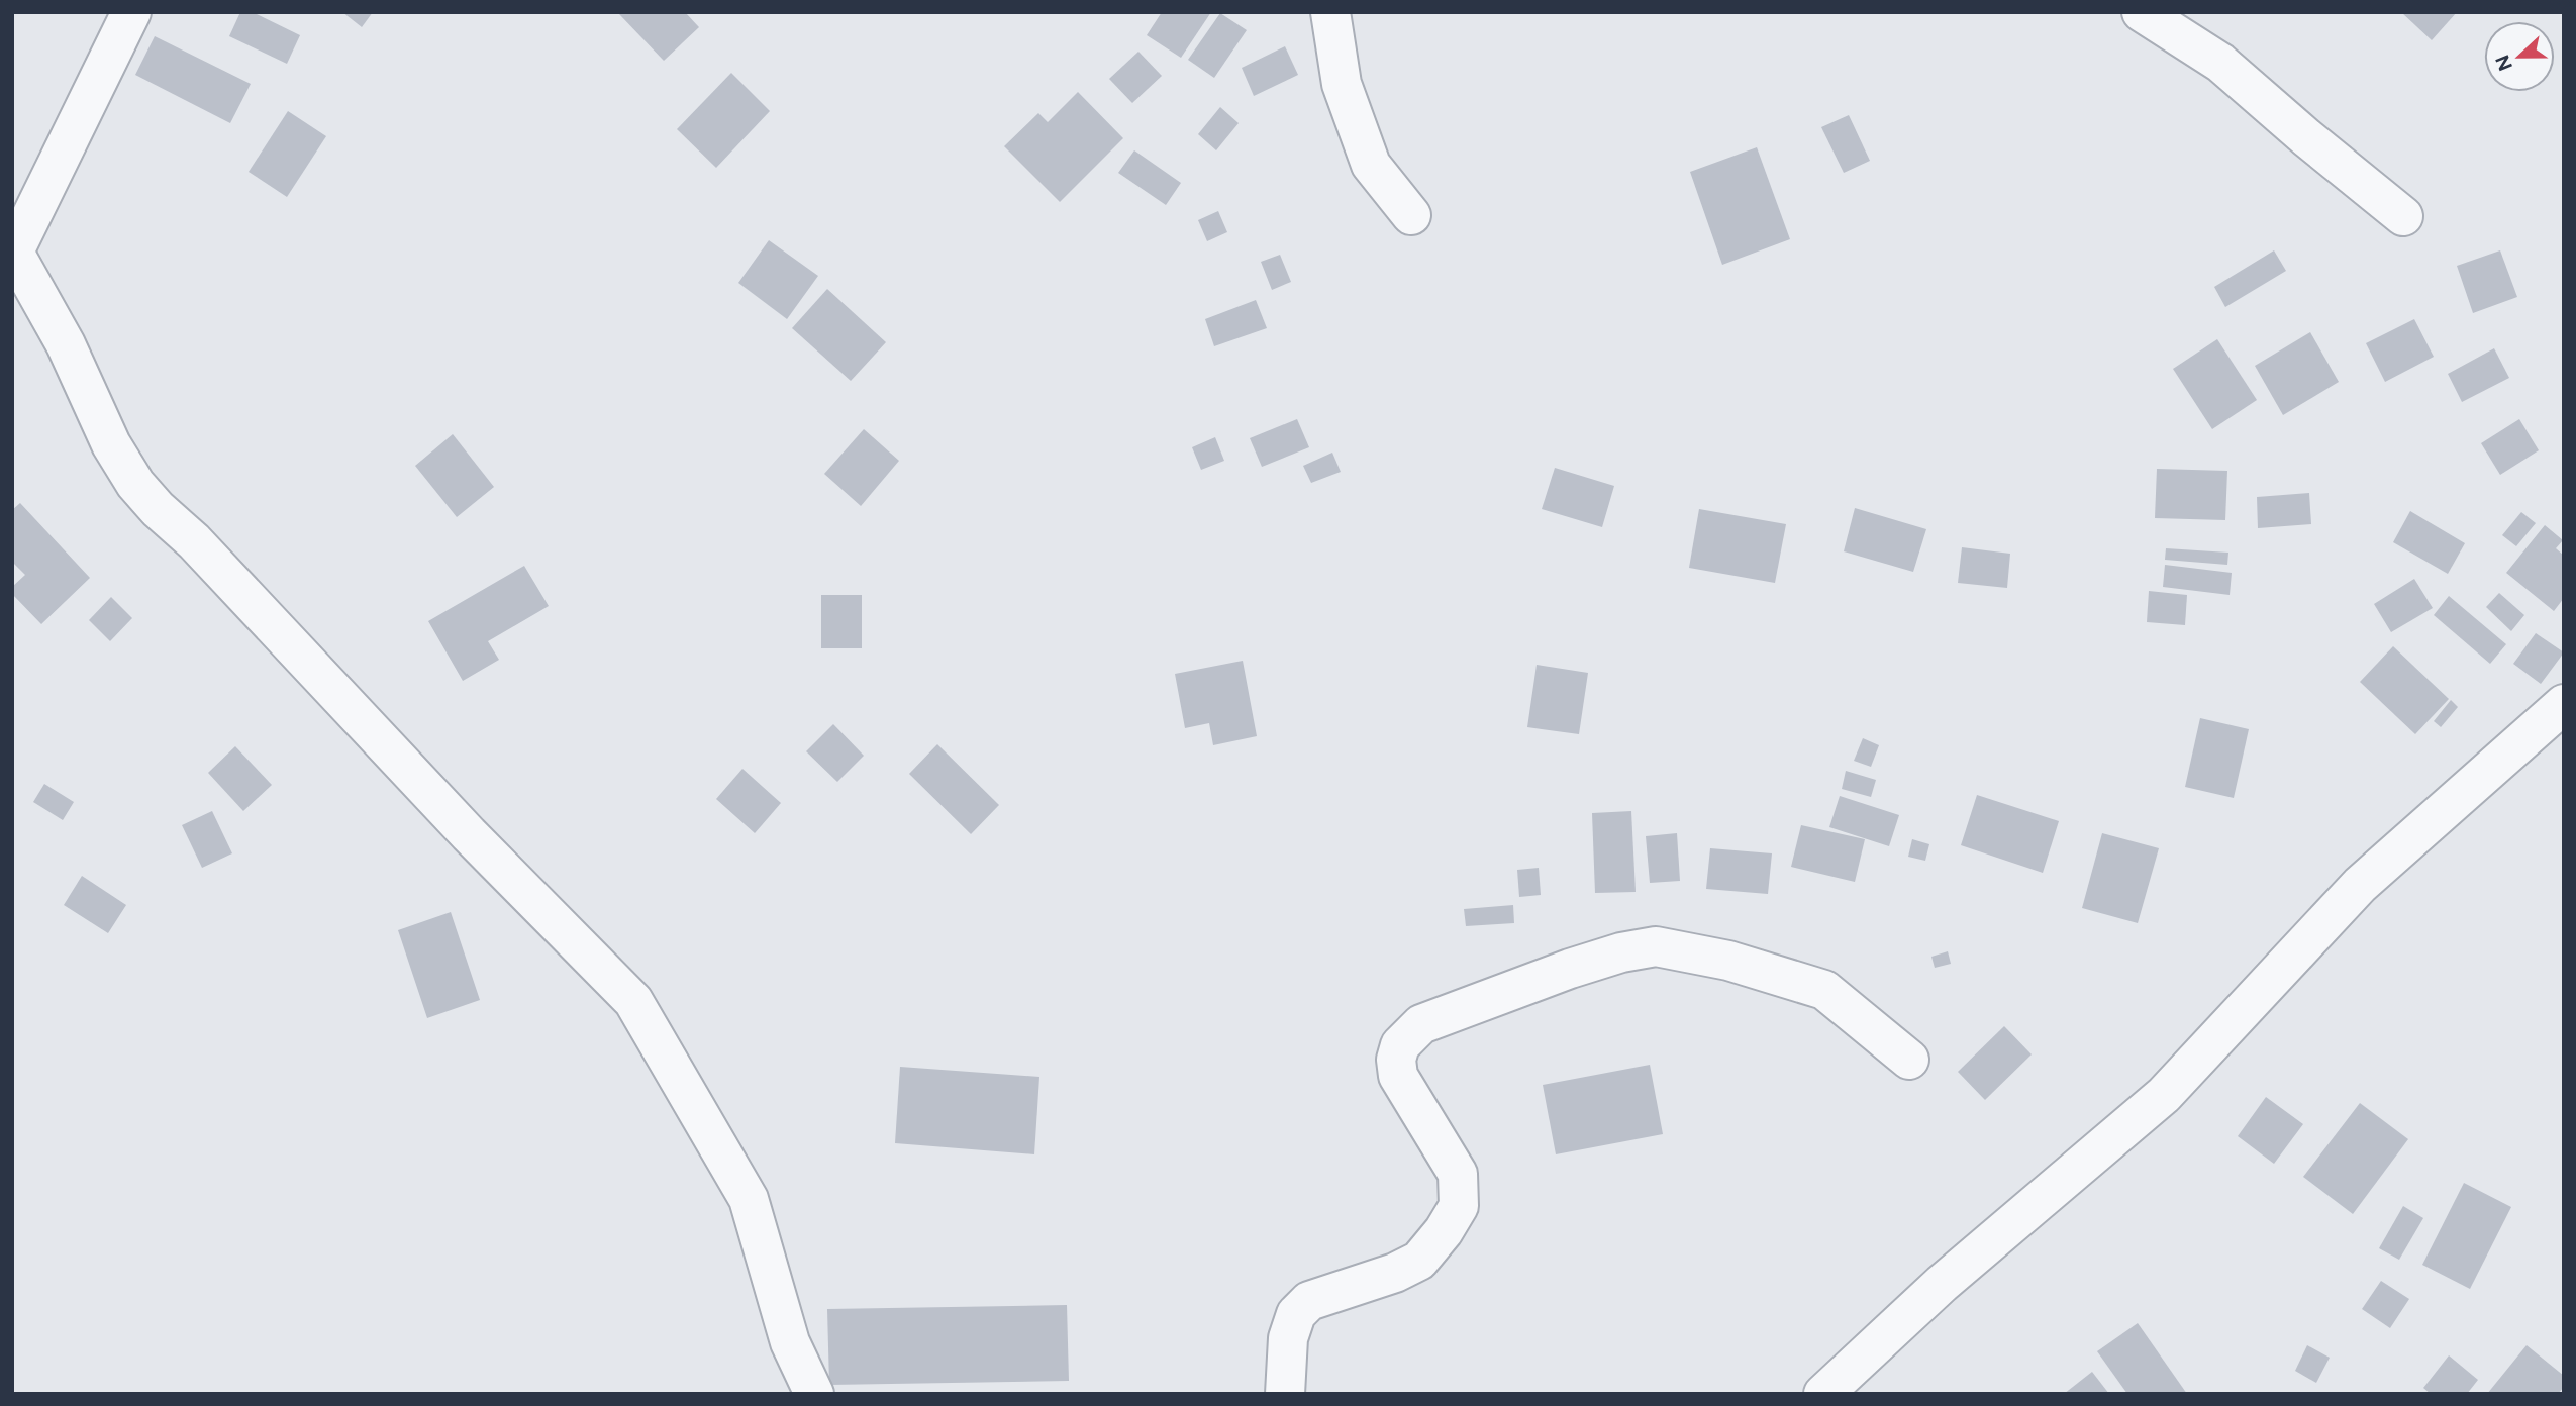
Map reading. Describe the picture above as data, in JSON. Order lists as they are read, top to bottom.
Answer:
{
  "north": "left"
}
